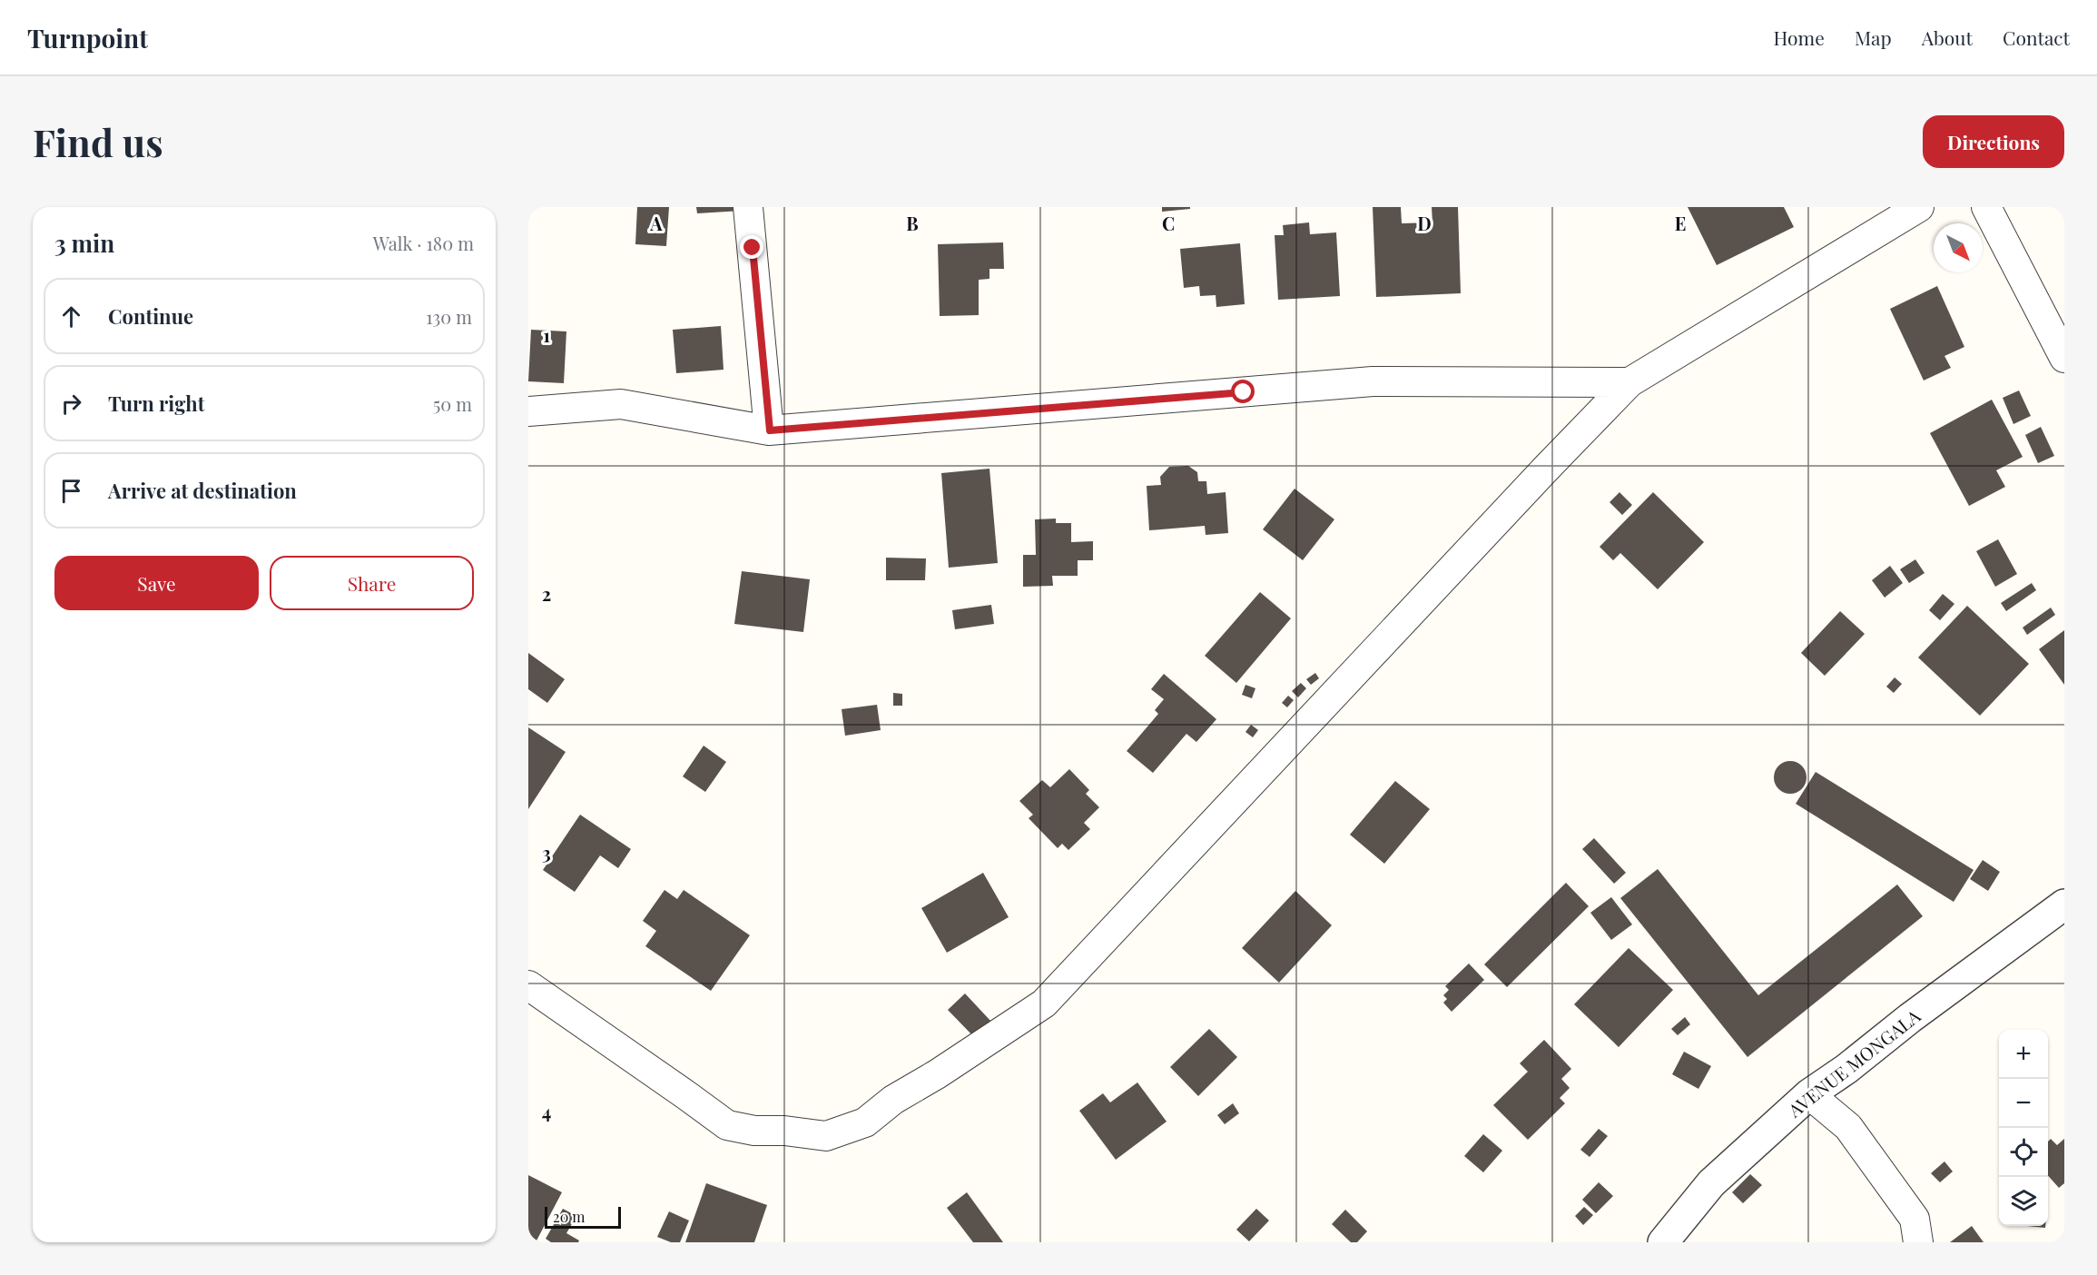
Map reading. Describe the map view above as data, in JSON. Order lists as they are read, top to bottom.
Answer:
{
  "streets": {
    "street": ["AVENUE MONGALA"]
  },
  "scale_bar": "20 m",
  "north": "bottom right",
  "page": {
    "header": "Turnpoint",
    "nav": [
      "Home",
      "Map",
      "About",
      "Contact"
    ],
    "buttons": [
      "Directions",
      ["Save", "Share"]
    ],
    "title": "Find us",
    "heading": ["3 min", "Walk · 180 m"],
    "list": [
      ["Continue", "130 m"],
      ["Turn right", "50 m"],
      "Arrive at destination"
    ],
    "map_buttons": ["+", "−"],
    "scale": "20 m"
  },
  "grid": {
    "columns": [
      "A",
      "B",
      "C",
      "D",
      "E"
    ],
    "rows": [
      "1",
      "2",
      "3",
      "4"
    ]
  }
}
